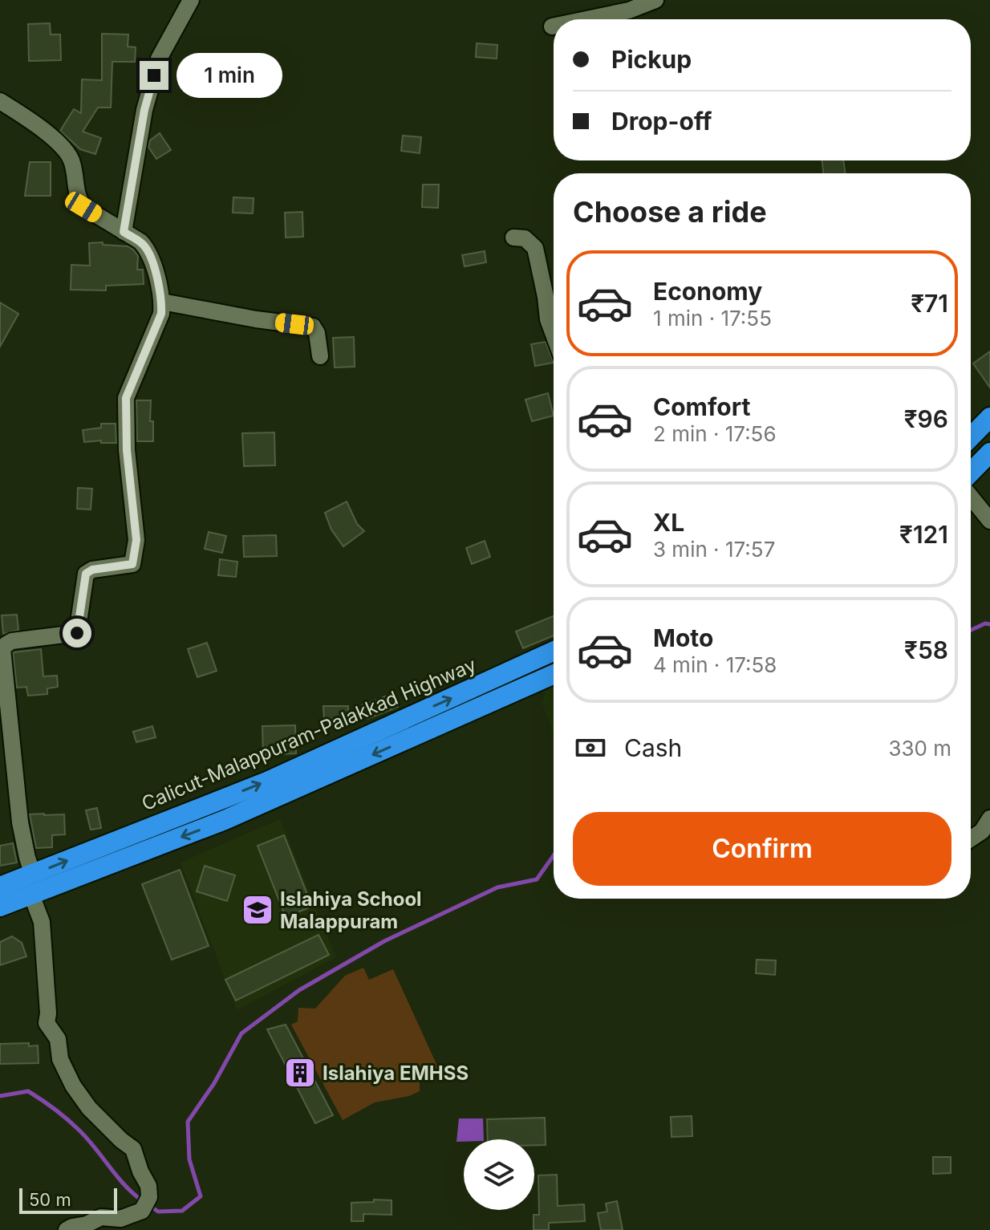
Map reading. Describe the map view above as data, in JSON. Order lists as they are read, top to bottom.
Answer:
{
  "streets": {
    "highway": ["Calicut-Malappuram-Palakkad Highway"]
  },
  "places": {
    "school or university": ["Islahiya School Malappuram"],
    "building": ["Islahiya EMHSS"]
  },
  "scale_bar": "50 m",
  "page": {
    "banner": ["Pickup", "Drop-off"],
    "bubble": "1 min",
    "heading": "Choose a ride",
    "list": [
      {
        "name": "Economy",
        "note": "1 min · 17:55",
        "value": "₹71"
      },
      {
        "name": "Comfort",
        "note": "2 min · 17:56",
        "value": "₹96"
      },
      {
        "name": "XL",
        "note": "3 min · 17:57",
        "value": "₹121"
      },
      {
        "name": "Moto",
        "note": "4 min · 17:58",
        "value": "₹58"
      }
    ],
    "pay": ["Cash", "330 m"],
    "buttons": "Confirm",
    "scale": "50 m"
  }
}
